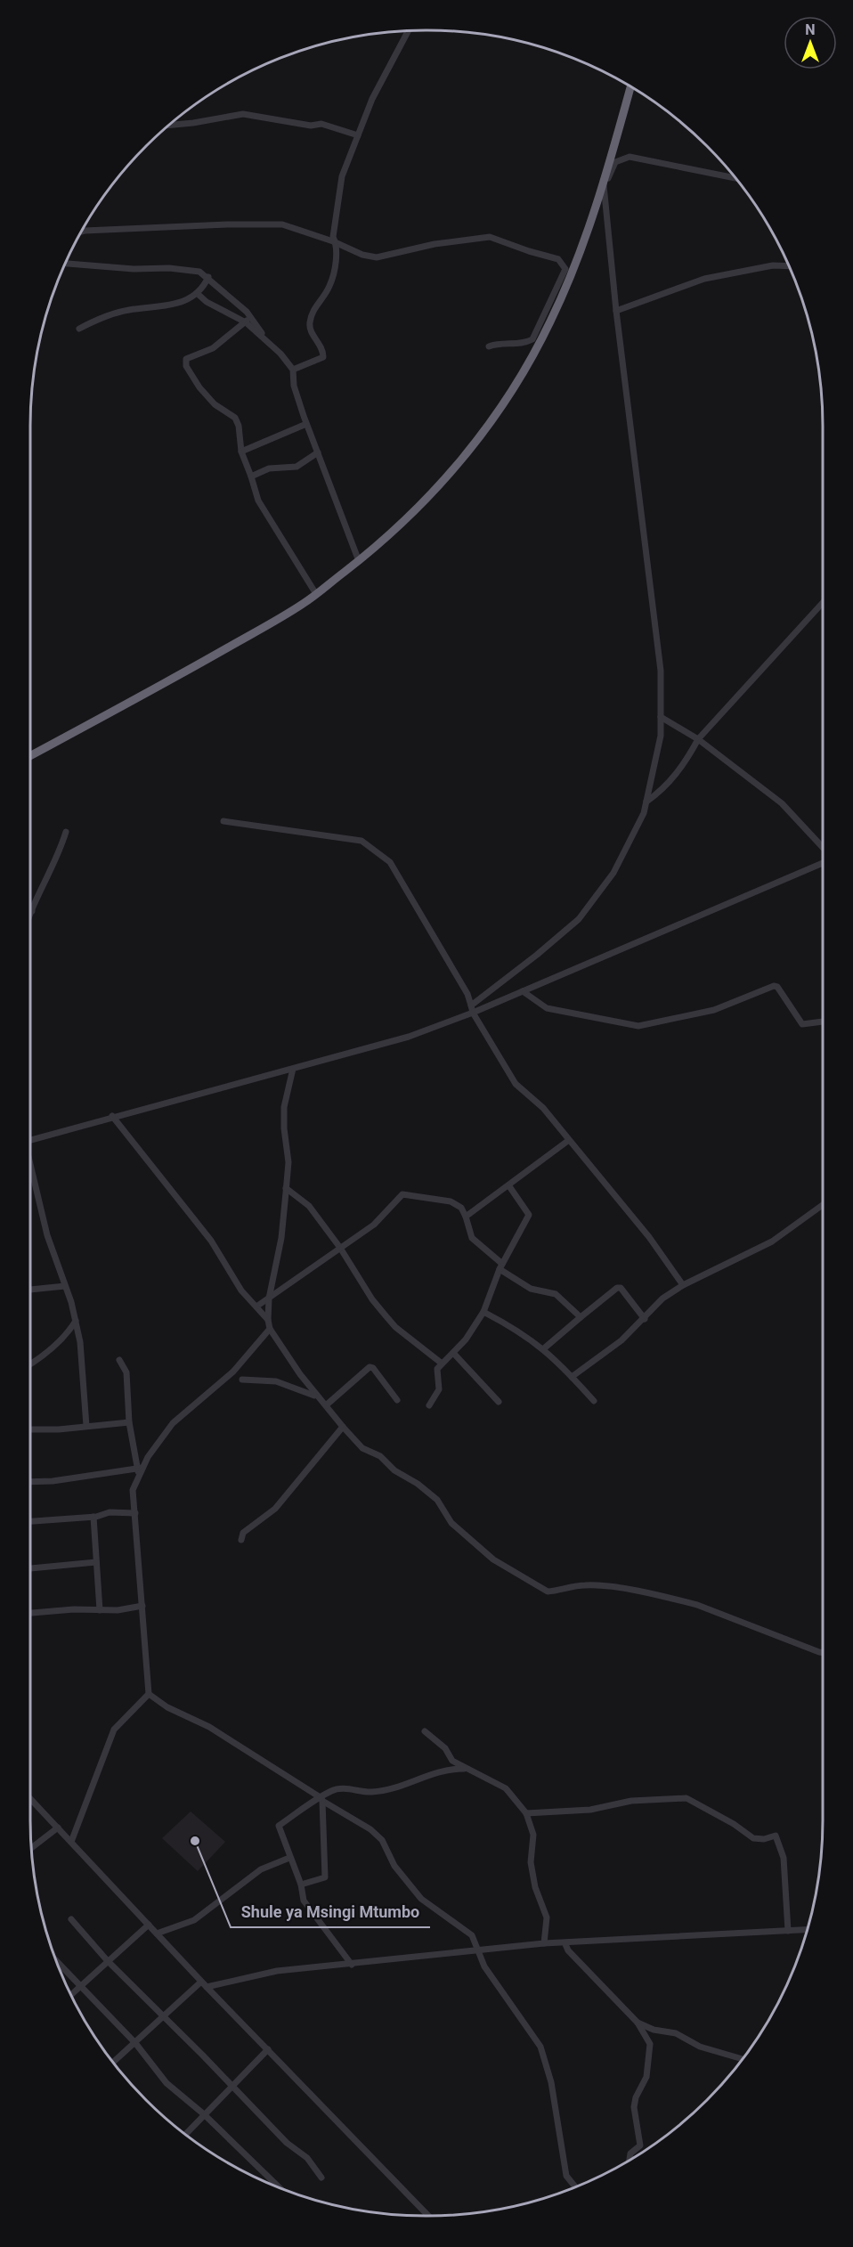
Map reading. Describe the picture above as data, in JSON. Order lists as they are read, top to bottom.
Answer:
{
  "places": ["Shule ya Msingi Mtumbo"],
  "north": "top"
}
